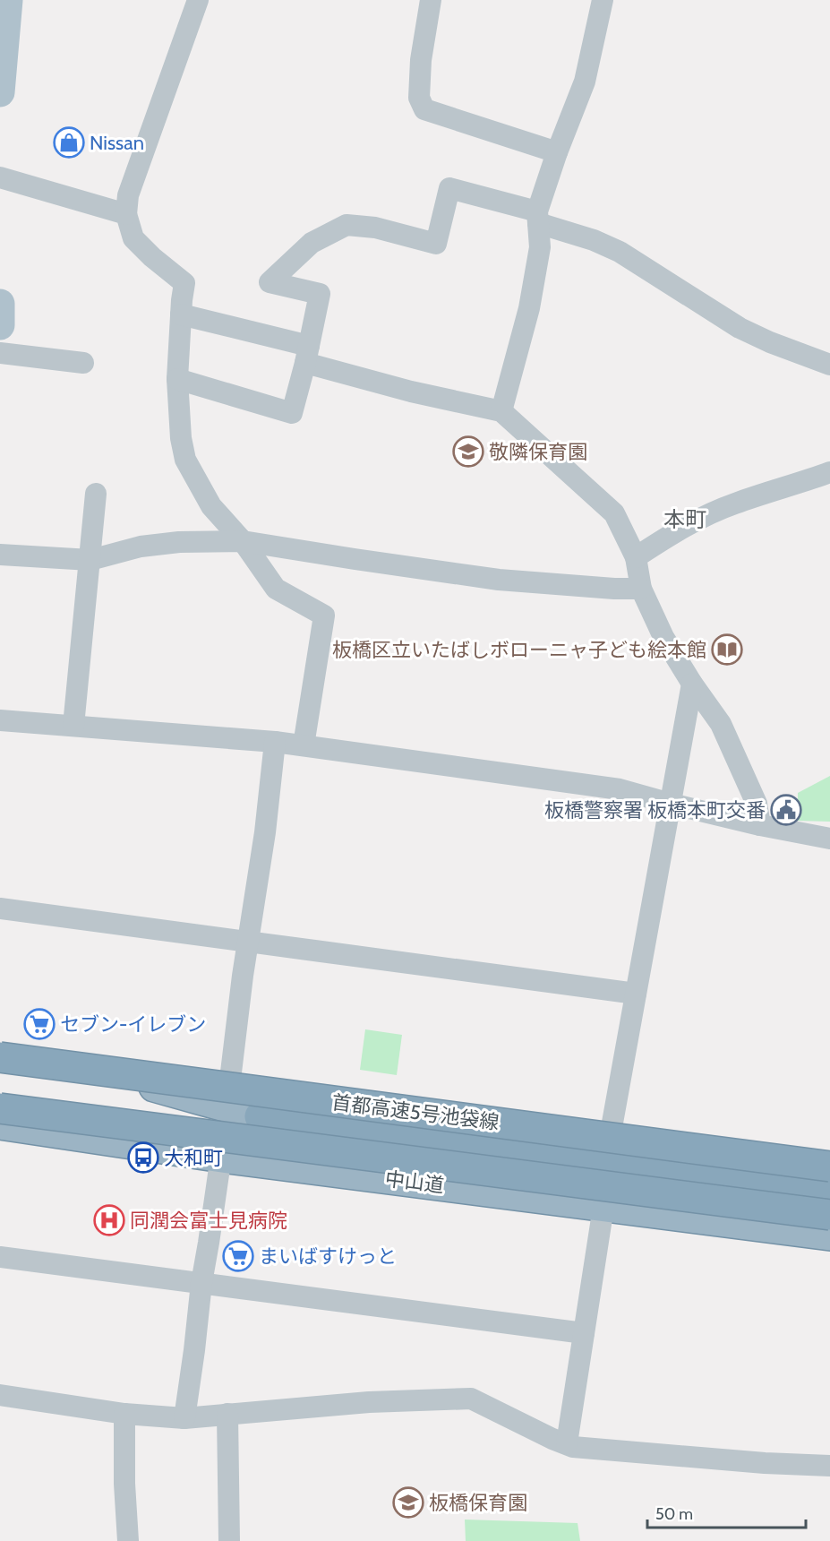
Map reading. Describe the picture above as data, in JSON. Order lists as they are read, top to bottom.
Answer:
{
  "streets": {
    "highway": ["首都高速5号池袋線", "中山道"]
  },
  "districts": ["本町"],
  "places": {
    "shop": ["Nissan"],
    "school or university": ["敬隣保育園", "板橋保育園"],
    "library": ["板橋区立いたばしボローニャ子ども絵本館"],
    "public building": ["板橋警察署 板橋本町交番"],
    "supermarket": ["セブン-イレブン", "まいばすけっと"],
    "bus stop": ["大和町"],
    "hospital": ["同潤会富士見病院"]
  },
  "scale_bar": "50 m"
}
